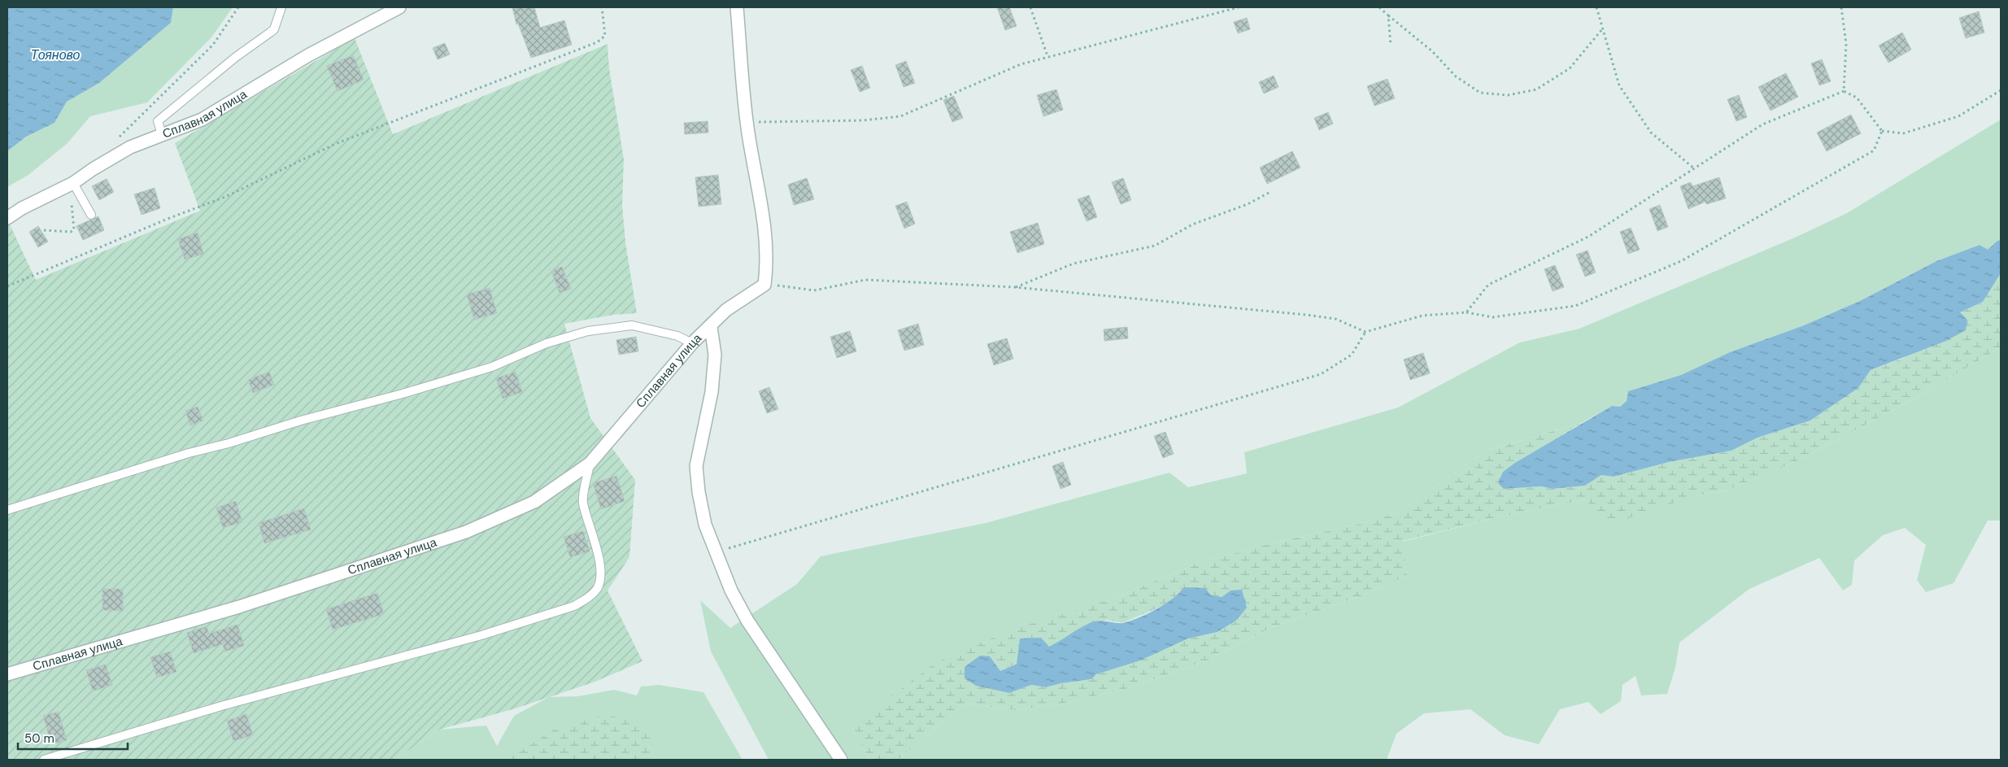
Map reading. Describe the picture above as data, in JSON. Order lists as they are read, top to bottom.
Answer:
{
  "streets": {
    "street": ["Сплавная улица"]
  },
  "water": ["Тояново"],
  "scale_bar": "50 m"
}
